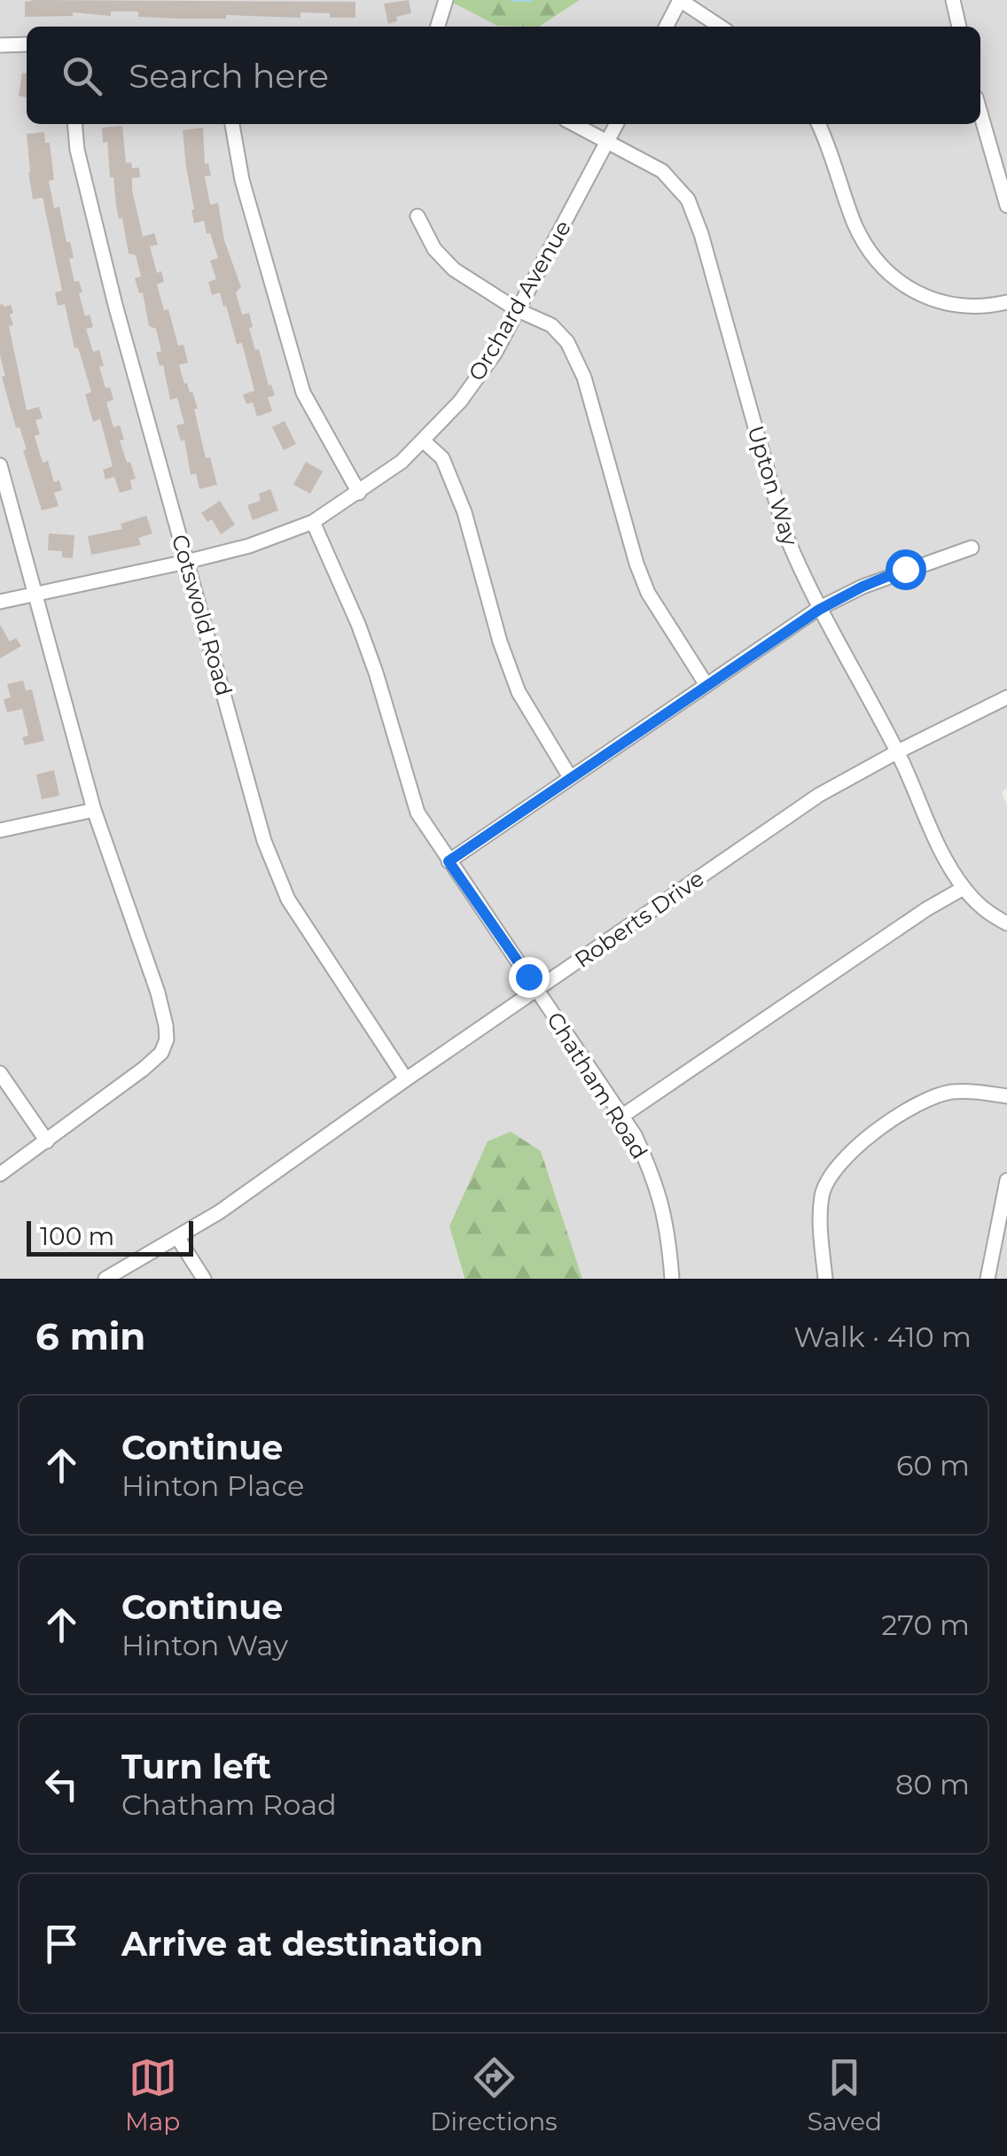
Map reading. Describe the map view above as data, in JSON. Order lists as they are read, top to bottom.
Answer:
{
  "streets": {
    "street": [
      "Orchard Avenue",
      "Upton Way",
      "Cotswold Road",
      "Roberts Drive",
      "Chatham Road"
    ]
  },
  "crossings": [
    ["Orchard Avenue", "Upton Way"],
    ["Orchard Avenue", "Cotswold Road"],
    ["Orchard Avenue", "Chatham Road"],
    ["Upton Way", "Roberts Drive"],
    ["Cotswold Road", "Roberts Drive"],
    ["Roberts Drive", "Chatham Road"]
  ],
  "scale_bar": "100 m",
  "page": {
    "search": "Search here",
    "scale": "100 m",
    "heading": ["6 min", "Walk · 410 m"],
    "list": [
      ["Continue", "Hinton Place", "60 m"],
      ["Continue", "Hinton Way", "270 m"],
      ["Turn left", "Chatham Road", "80 m"],
      "Arrive at destination"
    ],
    "nav": ["Map", "Directions", "Saved"]
  }
}
